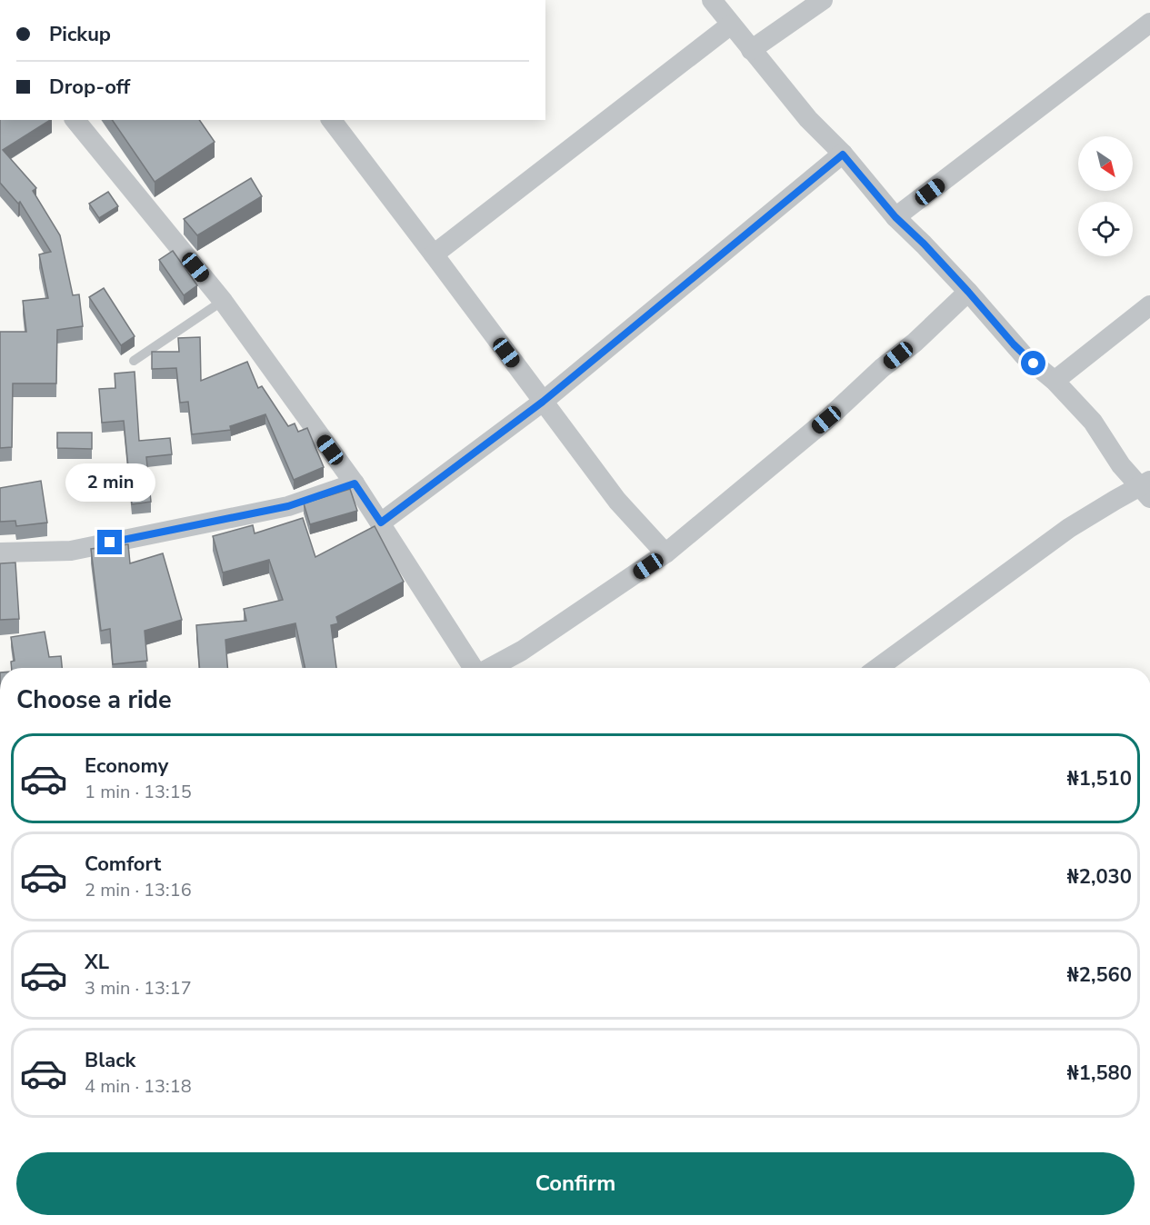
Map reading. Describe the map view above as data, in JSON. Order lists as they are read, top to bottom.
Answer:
{
  "north": "bottom right",
  "page": {
    "banner": ["Pickup", "Drop-off"],
    "bubble": "2 min",
    "heading": "Choose a ride",
    "list": [
      {
        "name": "Economy",
        "note": "1 min · 13:15",
        "value": "₦1,510"
      },
      {
        "name": "Comfort",
        "note": "2 min · 13:16",
        "value": "₦2,030"
      },
      {
        "name": "XL",
        "note": "3 min · 13:17",
        "value": "₦2,560"
      },
      {
        "name": "Black",
        "note": "4 min · 13:18",
        "value": "₦1,580"
      }
    ],
    "buttons": "Confirm"
  }
}
